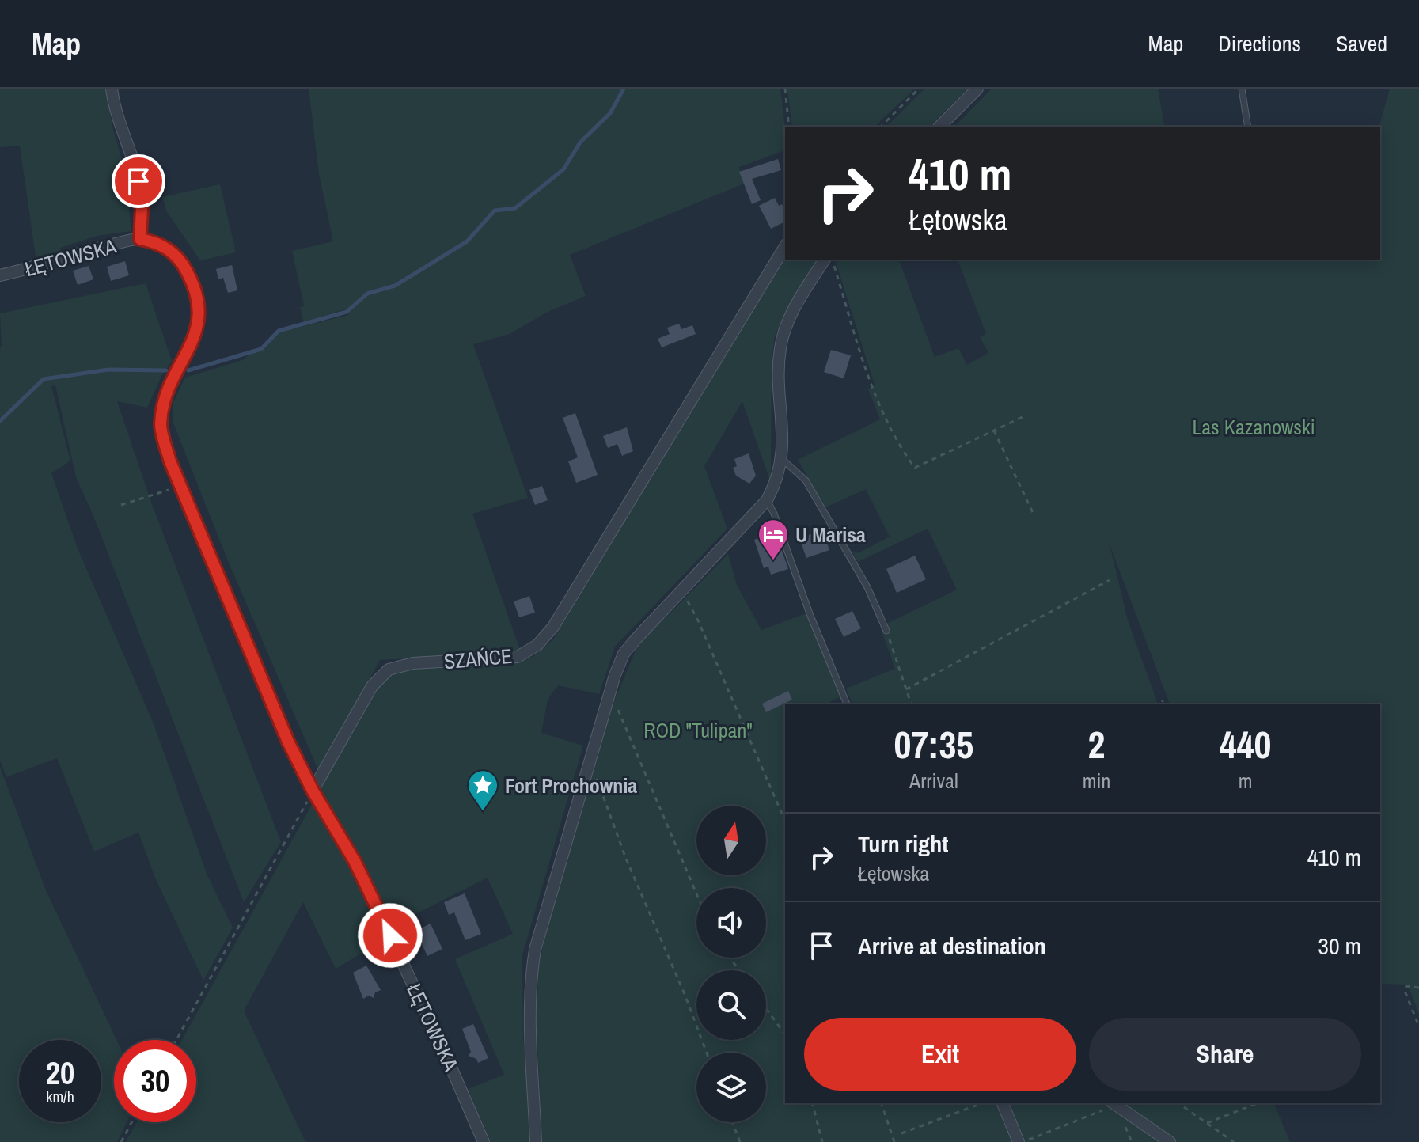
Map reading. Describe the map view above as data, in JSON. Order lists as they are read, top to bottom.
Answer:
{
  "streets": {
    "street": ["ŁĘTOWSKA", "SZAŃCE"]
  },
  "crossings": [
    ["ŁĘTOWSKA", "SZAŃCE"]
  ],
  "parks": ["Las Kazanowski", "ROD \"Tulipan\""],
  "places": {
    "hotel": ["U Marisa"],
    "place": ["Fort Prochownia"]
  },
  "north": "top",
  "page": {
    "header": "Map",
    "nav": ["Map", "Directions", "Saved"],
    "turn": ["410 m", "Łętowska"],
    "eta": [
      "07:35",
      "Arrival",
      "2",
      "min",
      "440",
      "m"
    ],
    "list": [
      {
        "name": "Turn right",
        "note": "Łętowska",
        "value": "410 m"
      },
      {
        "name": "Arrive at destination",
        "value": "30 m"
      }
    ],
    "buttons": ["Exit", "Share"],
    "speed": "20 km/h",
    "limit": "30"
  }
}
